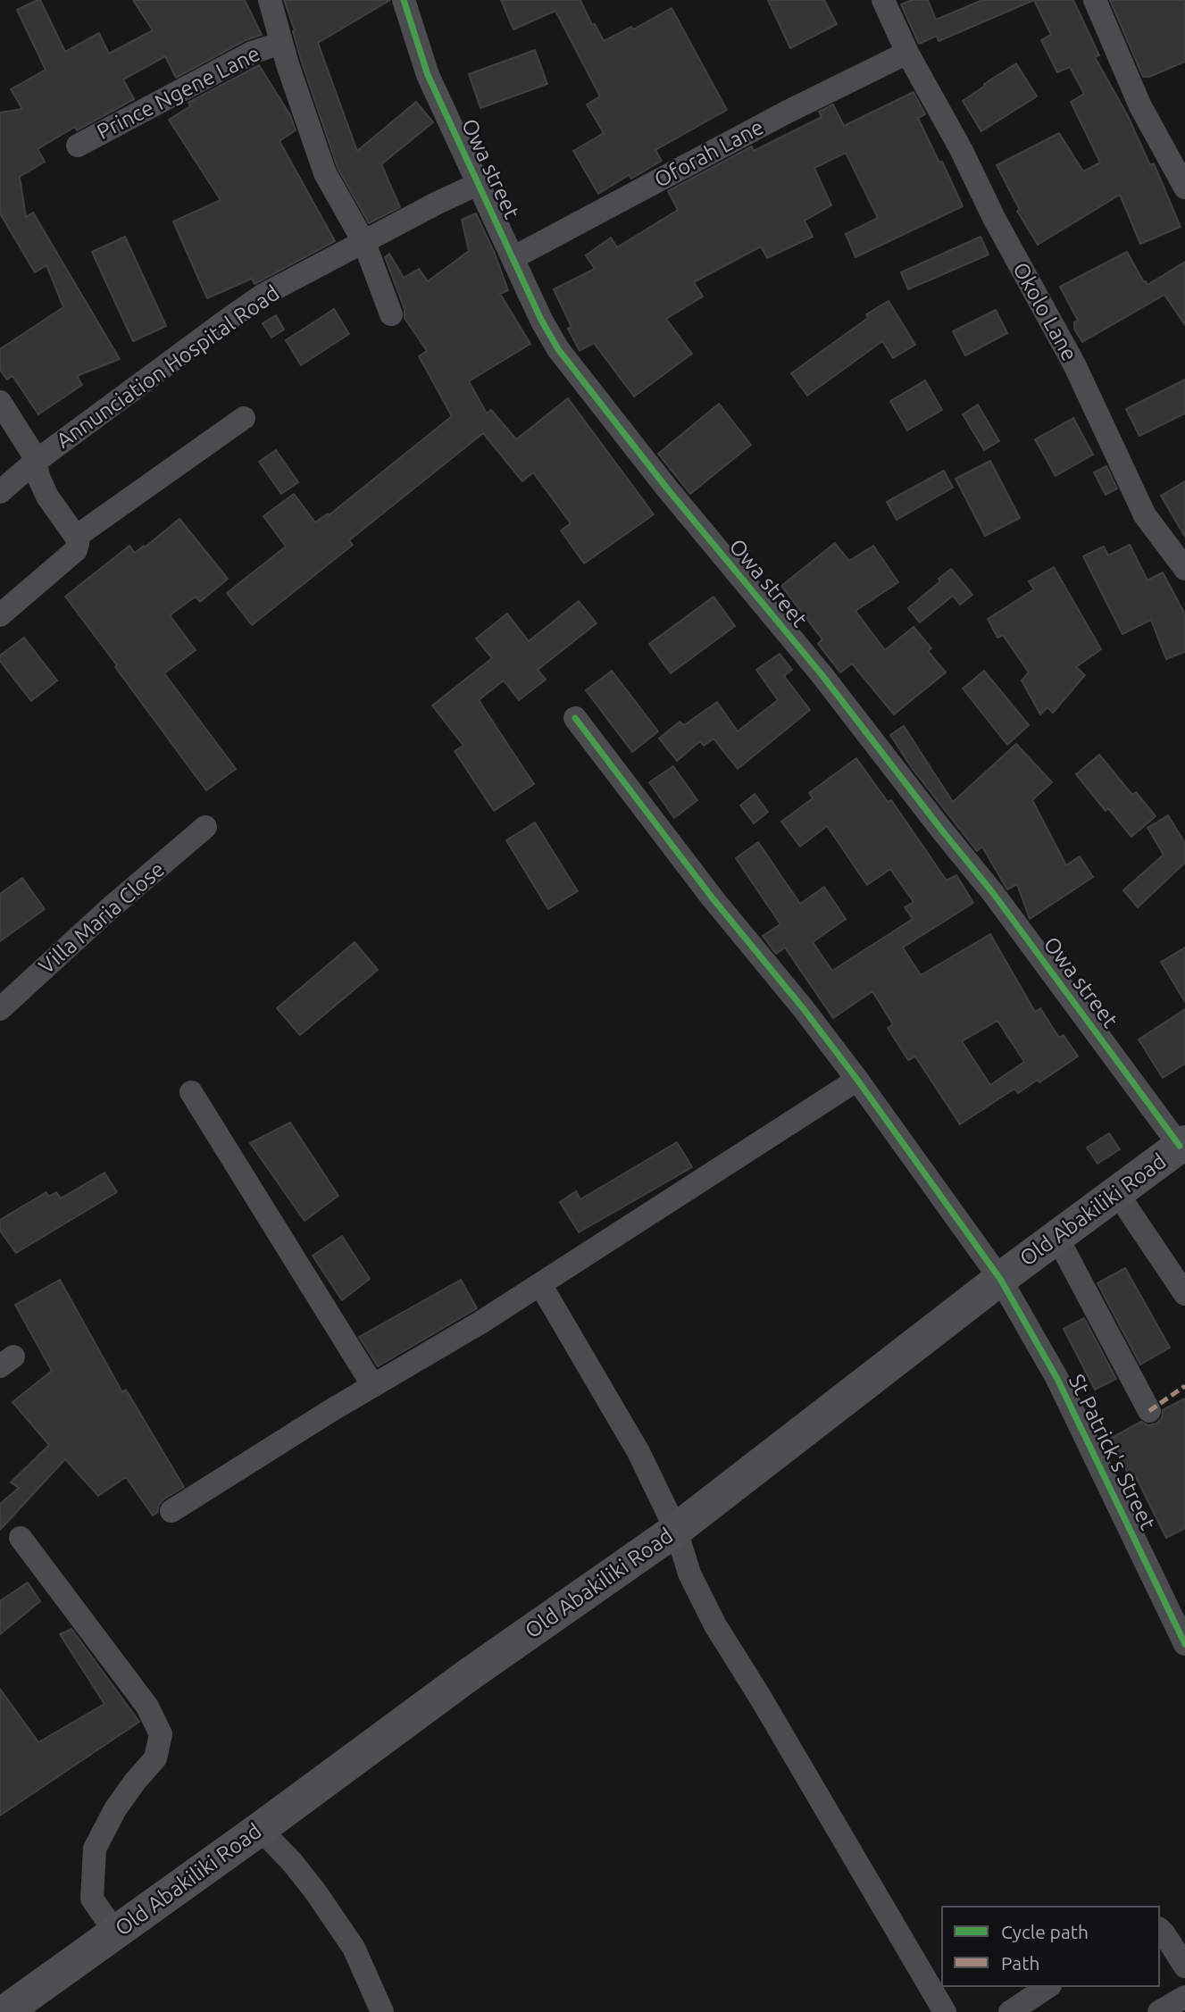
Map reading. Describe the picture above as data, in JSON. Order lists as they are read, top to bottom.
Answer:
{
  "streets": {
    "main road": ["Old Abakiliki Road"],
    "street": [
      "Prince Ngene Lane",
      "Oforah Lane",
      "Owa street",
      "Okolo Lane",
      "Annunciation Hospital Road",
      "Villa Maria Close",
      "St Patrick's Street"
    ]
  },
  "crossings": [
    ["Oforah Lane", "Owa street"],
    ["Oforah Lane", "Okolo Lane"],
    ["Owa street", "Annunciation Hospital Road"],
    ["Owa street", "Old Abakiliki Road"],
    ["Old Abakiliki Road", "St Patrick's Street"]
  ],
  "legend": ["Cycle path", "Path"]
}
